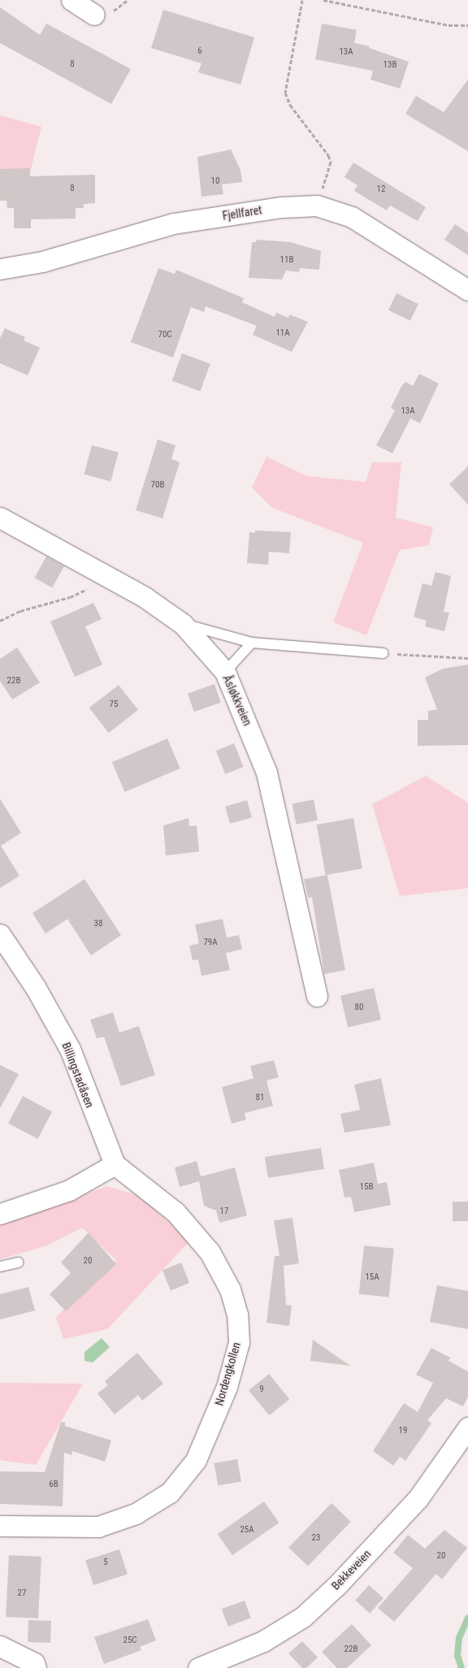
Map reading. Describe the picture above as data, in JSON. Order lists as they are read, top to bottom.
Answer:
{
  "streets": {
    "street": [
      "Fjellfaret",
      "Åsløkkveien",
      "Billingstadåsen",
      "Nordengkollen",
      "Bekkeveien"
    ]
  },
  "crossings": [
    ["Billingstadåsen", "Nordengkollen"]
  ],
  "house_numbers": [
    "6",
    "13A",
    "8",
    "13B",
    "10",
    "8",
    "12",
    "11B",
    "11A",
    "70C",
    "13A",
    "70B",
    "22B",
    "75",
    "38",
    "79A",
    "80",
    "81",
    "15B",
    "17",
    "20",
    "15A",
    "9",
    "19",
    "6B",
    "25A",
    "23",
    "20",
    "5",
    "27",
    "25C",
    "22B"
  ]
}
